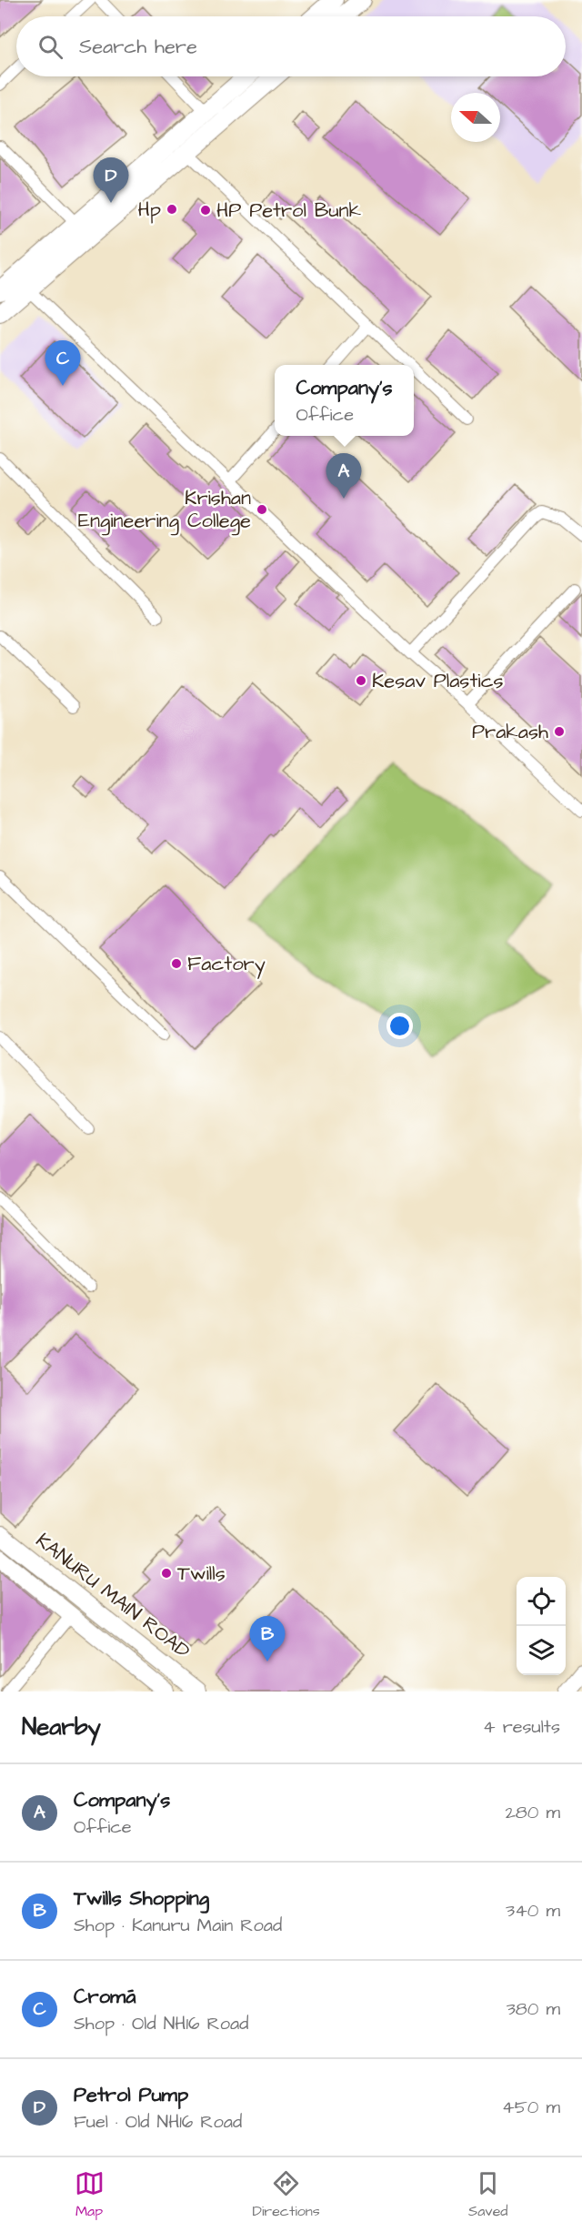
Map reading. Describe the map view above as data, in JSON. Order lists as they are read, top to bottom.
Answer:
{
  "streets": {
    "main road": ["KANURU MAIN ROAD"]
  },
  "places": [
    "Hp",
    "HP Petrol Bunk",
    "Krishan Engineering College",
    "Kesav Plastics",
    "Prakash",
    "Factory",
    "Twills"
  ],
  "north": "left",
  "page": {
    "search": "Search here",
    "pins": [
      "D",
      "C",
      "A",
      "B"
    ],
    "popup": ["Company's", "Office"],
    "heading": ["Nearby", "4 results"],
    "list": [
      {
        "mark": "A",
        "name": "Company's",
        "note": "Office",
        "value": "280 m"
      },
      {
        "mark": "B",
        "name": "Twills Shopping",
        "note": "Shop · Kanuru Main Road",
        "value": "340 m"
      },
      {
        "mark": "C",
        "name": "Cromā",
        "note": "Shop · Old NH16 Road",
        "value": "380 m"
      },
      {
        "mark": "D",
        "name": "Petrol Pump",
        "note": "Fuel · Old NH16 Road",
        "value": "450 m"
      }
    ],
    "nav": ["Map", "Directions", "Saved"]
  }
}
